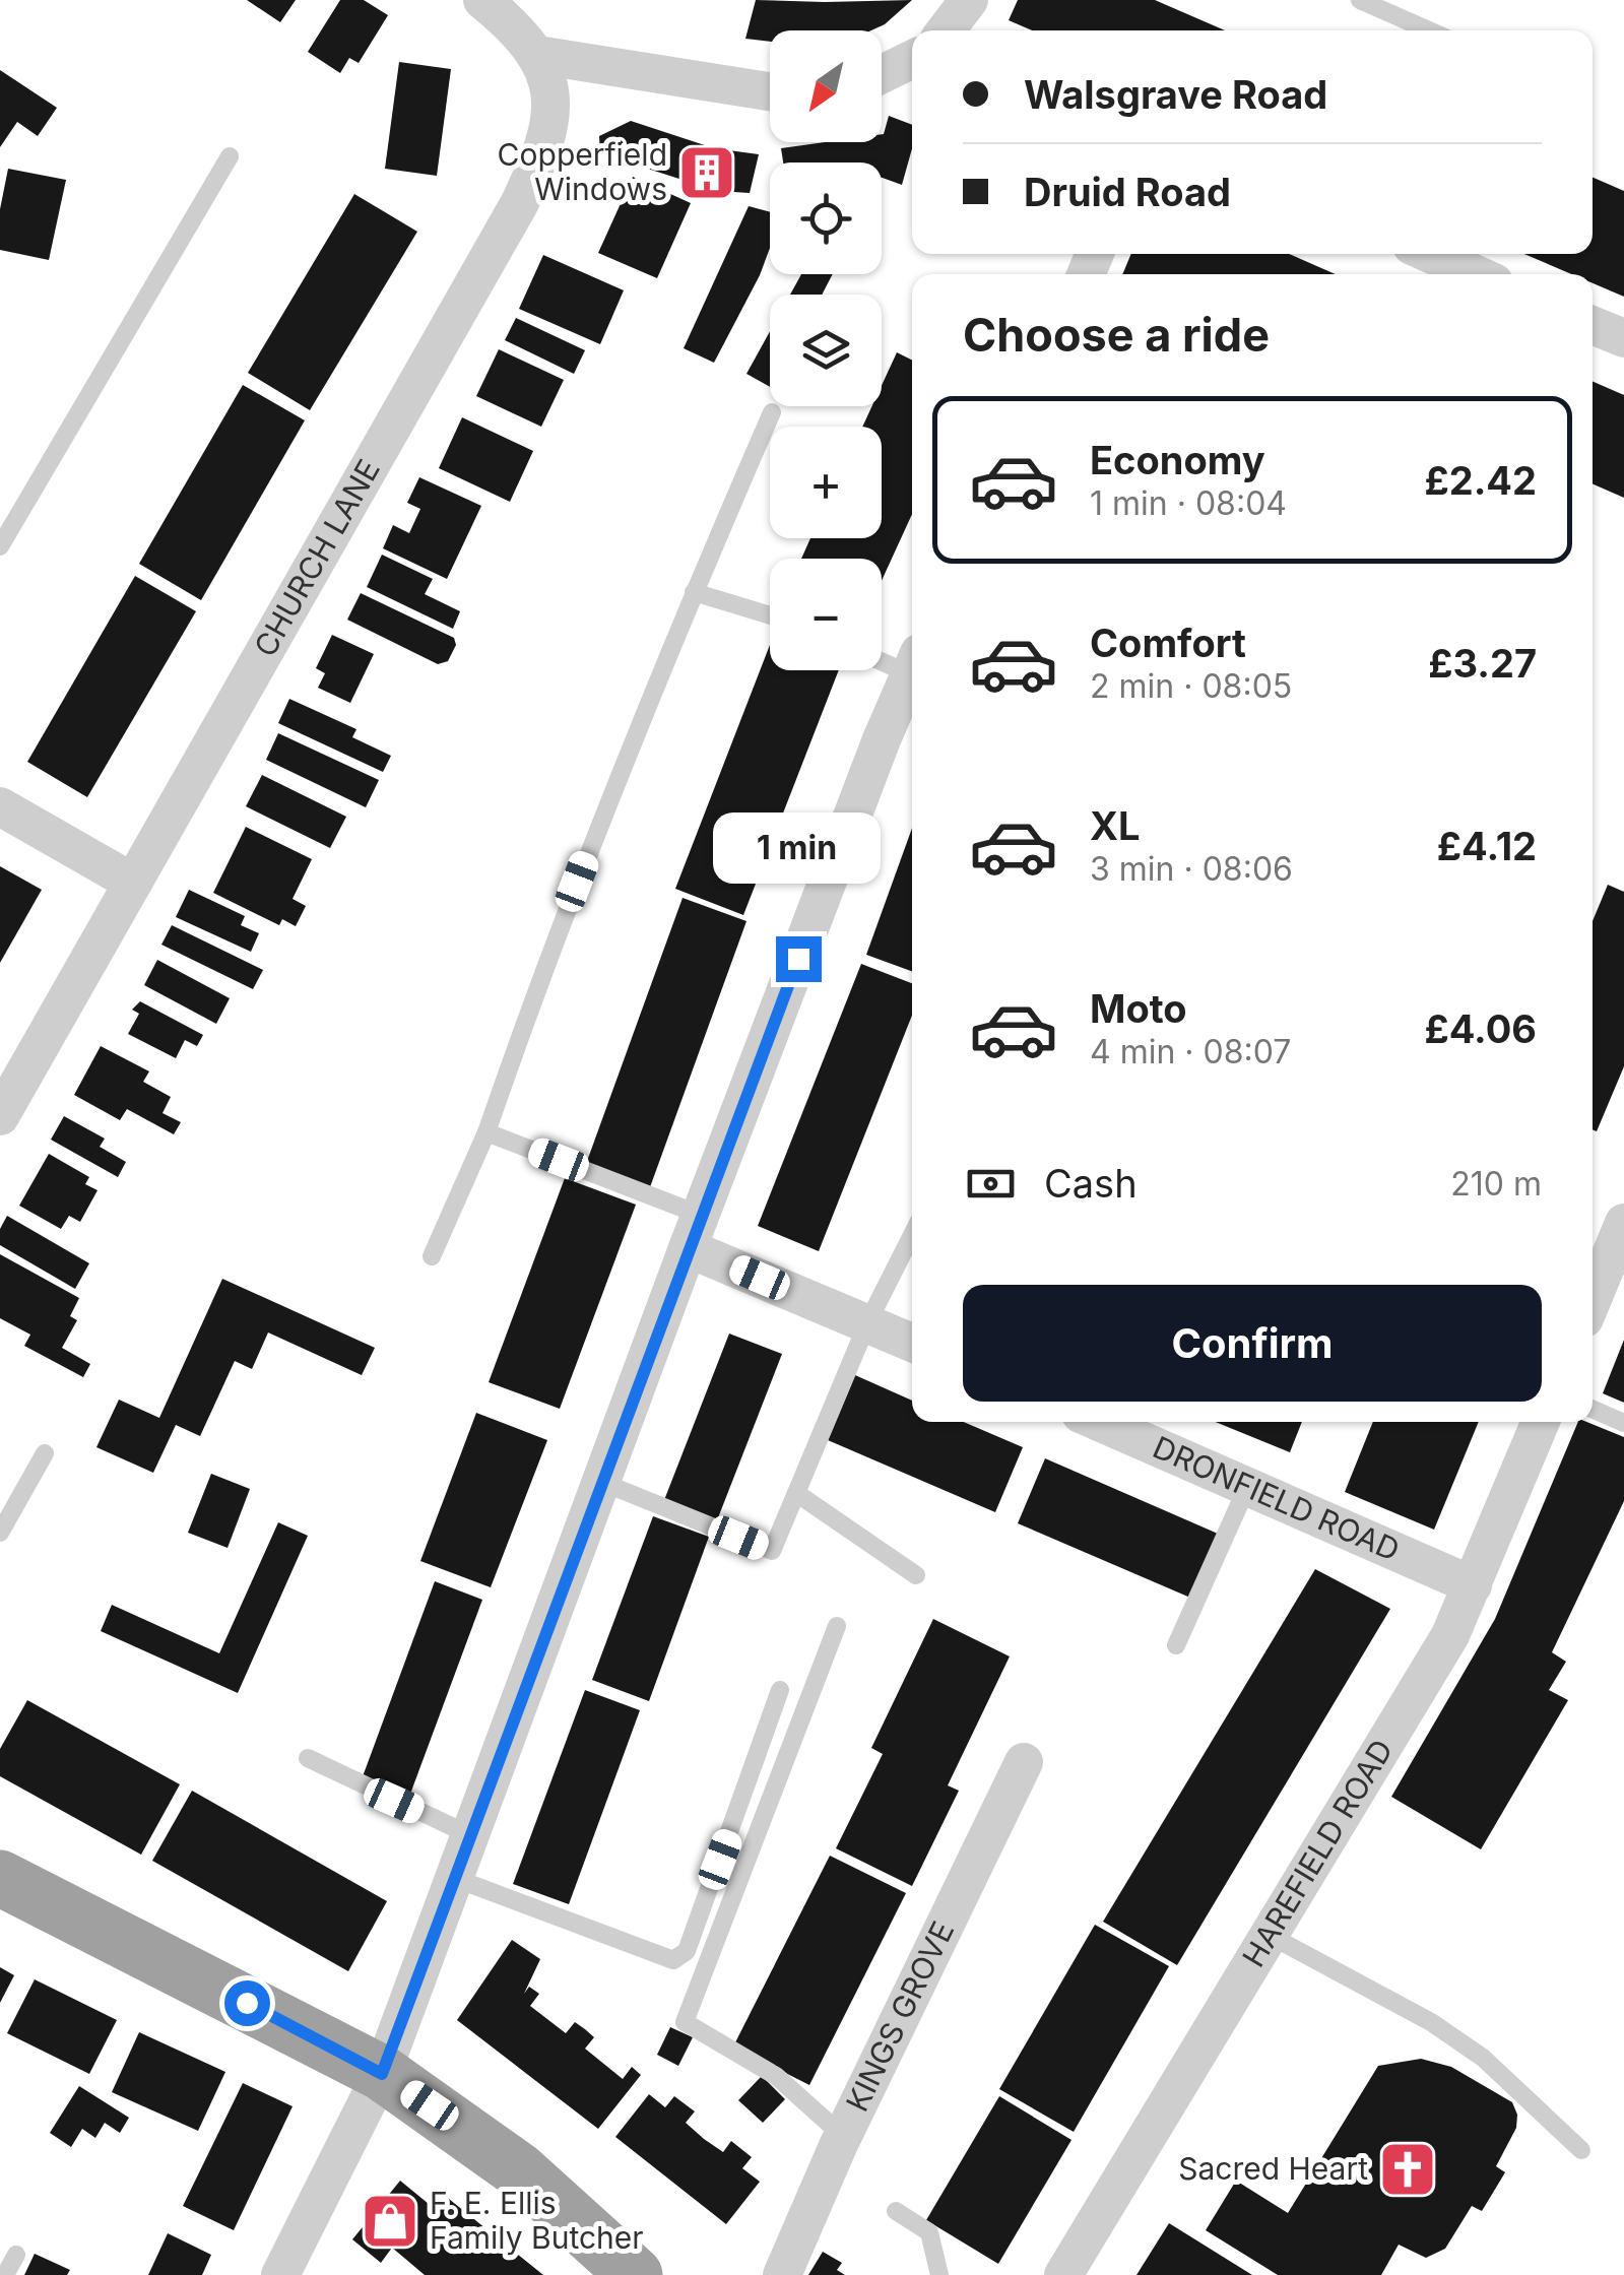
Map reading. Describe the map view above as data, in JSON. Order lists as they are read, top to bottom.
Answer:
{
  "streets": {
    "street": [
      "CHURCH LANE",
      "DRONFIELD ROAD",
      "HAREFIELD ROAD",
      "KINGS GROVE"
    ]
  },
  "crossings": [
    ["DRONFIELD ROAD", "HAREFIELD ROAD"]
  ],
  "places": {
    "building": ["Copperfield Windows"],
    "church": ["Sacred Heart"],
    "shop": ["F. E. Ellis Family Butcher"]
  },
  "north": "bottom left",
  "page": {
    "map_buttons": ["+", "−"],
    "banner": ["Walsgrave Road", "Druid Road"],
    "heading": "Choose a ride",
    "list": [
      {
        "name": "Economy",
        "note": "1 min · 08:04",
        "value": "£2.42"
      },
      {
        "name": "Comfort",
        "note": "2 min · 08:05",
        "value": "£3.27"
      },
      {
        "name": "XL",
        "note": "3 min · 08:06",
        "value": "£4.12"
      },
      {
        "name": "Moto",
        "note": "4 min · 08:07",
        "value": "£4.06"
      }
    ],
    "bubble": "1 min",
    "pay": ["Cash", "210 m"],
    "buttons": "Confirm"
  }
}
